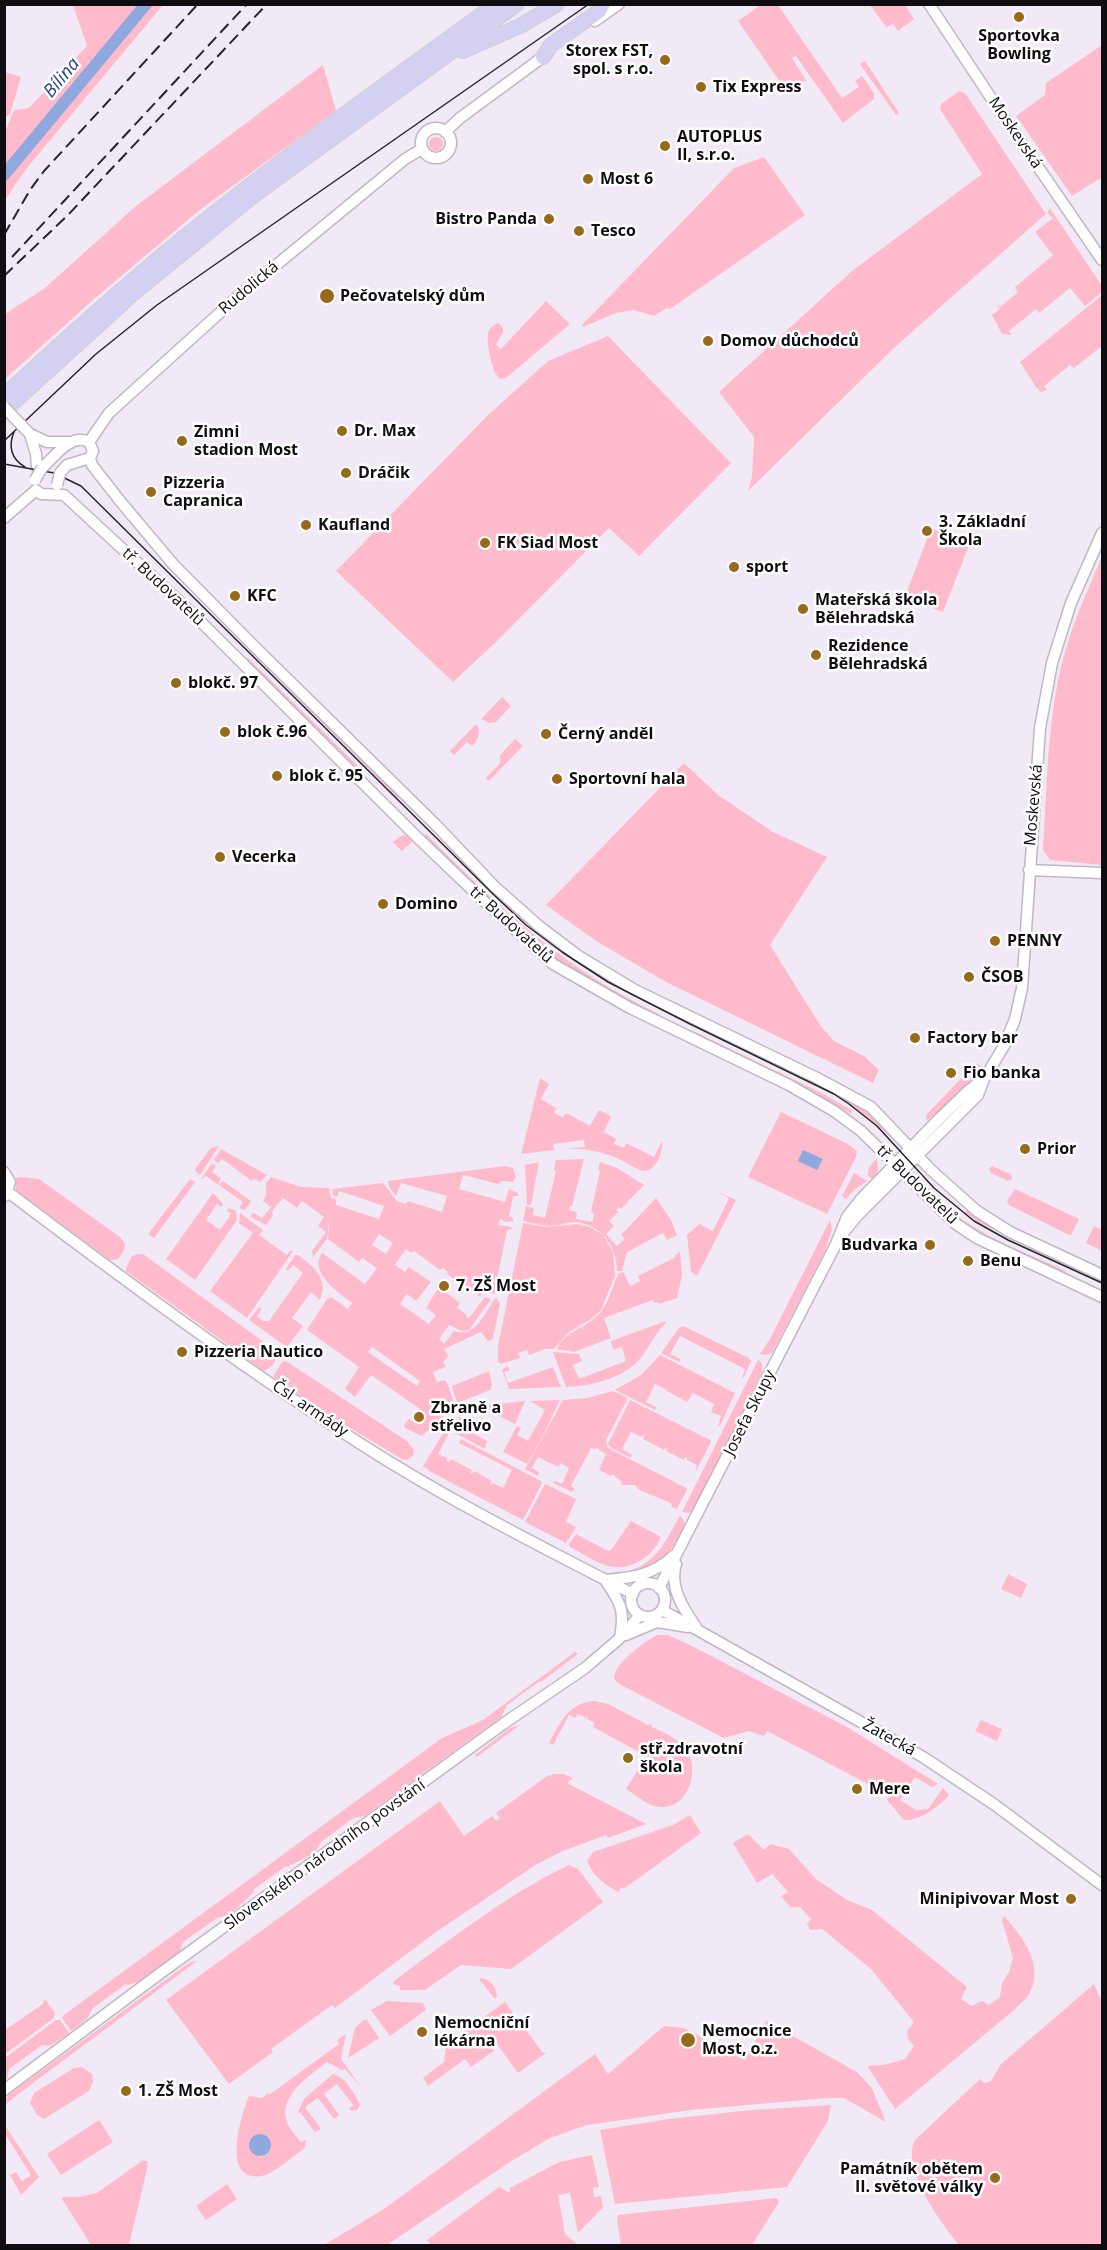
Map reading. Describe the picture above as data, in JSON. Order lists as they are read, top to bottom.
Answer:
{
  "streets": {
    "street": [
      "Moskevská",
      "Rudolická",
      "tř. Budovatelů",
      "Čsl. armády",
      "Josefa Skupy",
      "Žatecká",
      "Slovenského národního povstání"
    ]
  },
  "crossings": [
    ["Moskevská", "tř. Budovatelů"],
    ["Moskevská", "Josefa Skupy"],
    ["tř. Budovatelů", "Josefa Skupy"],
    ["Čsl. armády", "Josefa Skupy"],
    ["Čsl. armády", "Žatecká"],
    ["Čsl. armády", "Slovenského národního povstání"],
    ["Josefa Skupy", "Žatecká"],
    ["Josefa Skupy", "Slovenského národního povstání"],
    ["Žatecká", "Slovenského národního povstání"]
  ],
  "water": ["Bílina"],
  "places": [
    "Sportovka Bowling",
    "Storex FST, spol. s r.o.",
    "Tix Express",
    "AUTOPLUS II, s.r.o.",
    "Most 6",
    "Bistro Panda",
    "Tesco",
    "Pečovatelský dům",
    "Domov důchodců",
    "Dr. Max",
    "Zimni stadion Most",
    "Dráčik",
    "Pizzeria Capranica",
    "Kaufland",
    "3. Základní Škola",
    "FK Siad Most",
    "sport",
    "KFC",
    "Mateřská škola Bělehradská",
    "Rezidence Bělehradská",
    "blokč. 97",
    "blok č.96",
    "Černý anděl",
    "blok č. 95",
    "Sportovní hala",
    "Vecerka",
    "Domino",
    "PENNY",
    "ČSOB",
    "Factory bar",
    "Fio banka",
    "Prior",
    "Budvarka",
    "Benu",
    "7. ZŠ Most",
    "Pizzeria Nautico",
    "Zbraně a střelivo",
    "stř.zdravotní škola",
    "Mere",
    "Minipivovar Most",
    "Nemocniční lékárna",
    "Nemocnice Most, o.z.",
    "1. ZŠ Most",
    "Památník obětem II. světové války"
  ]
}
